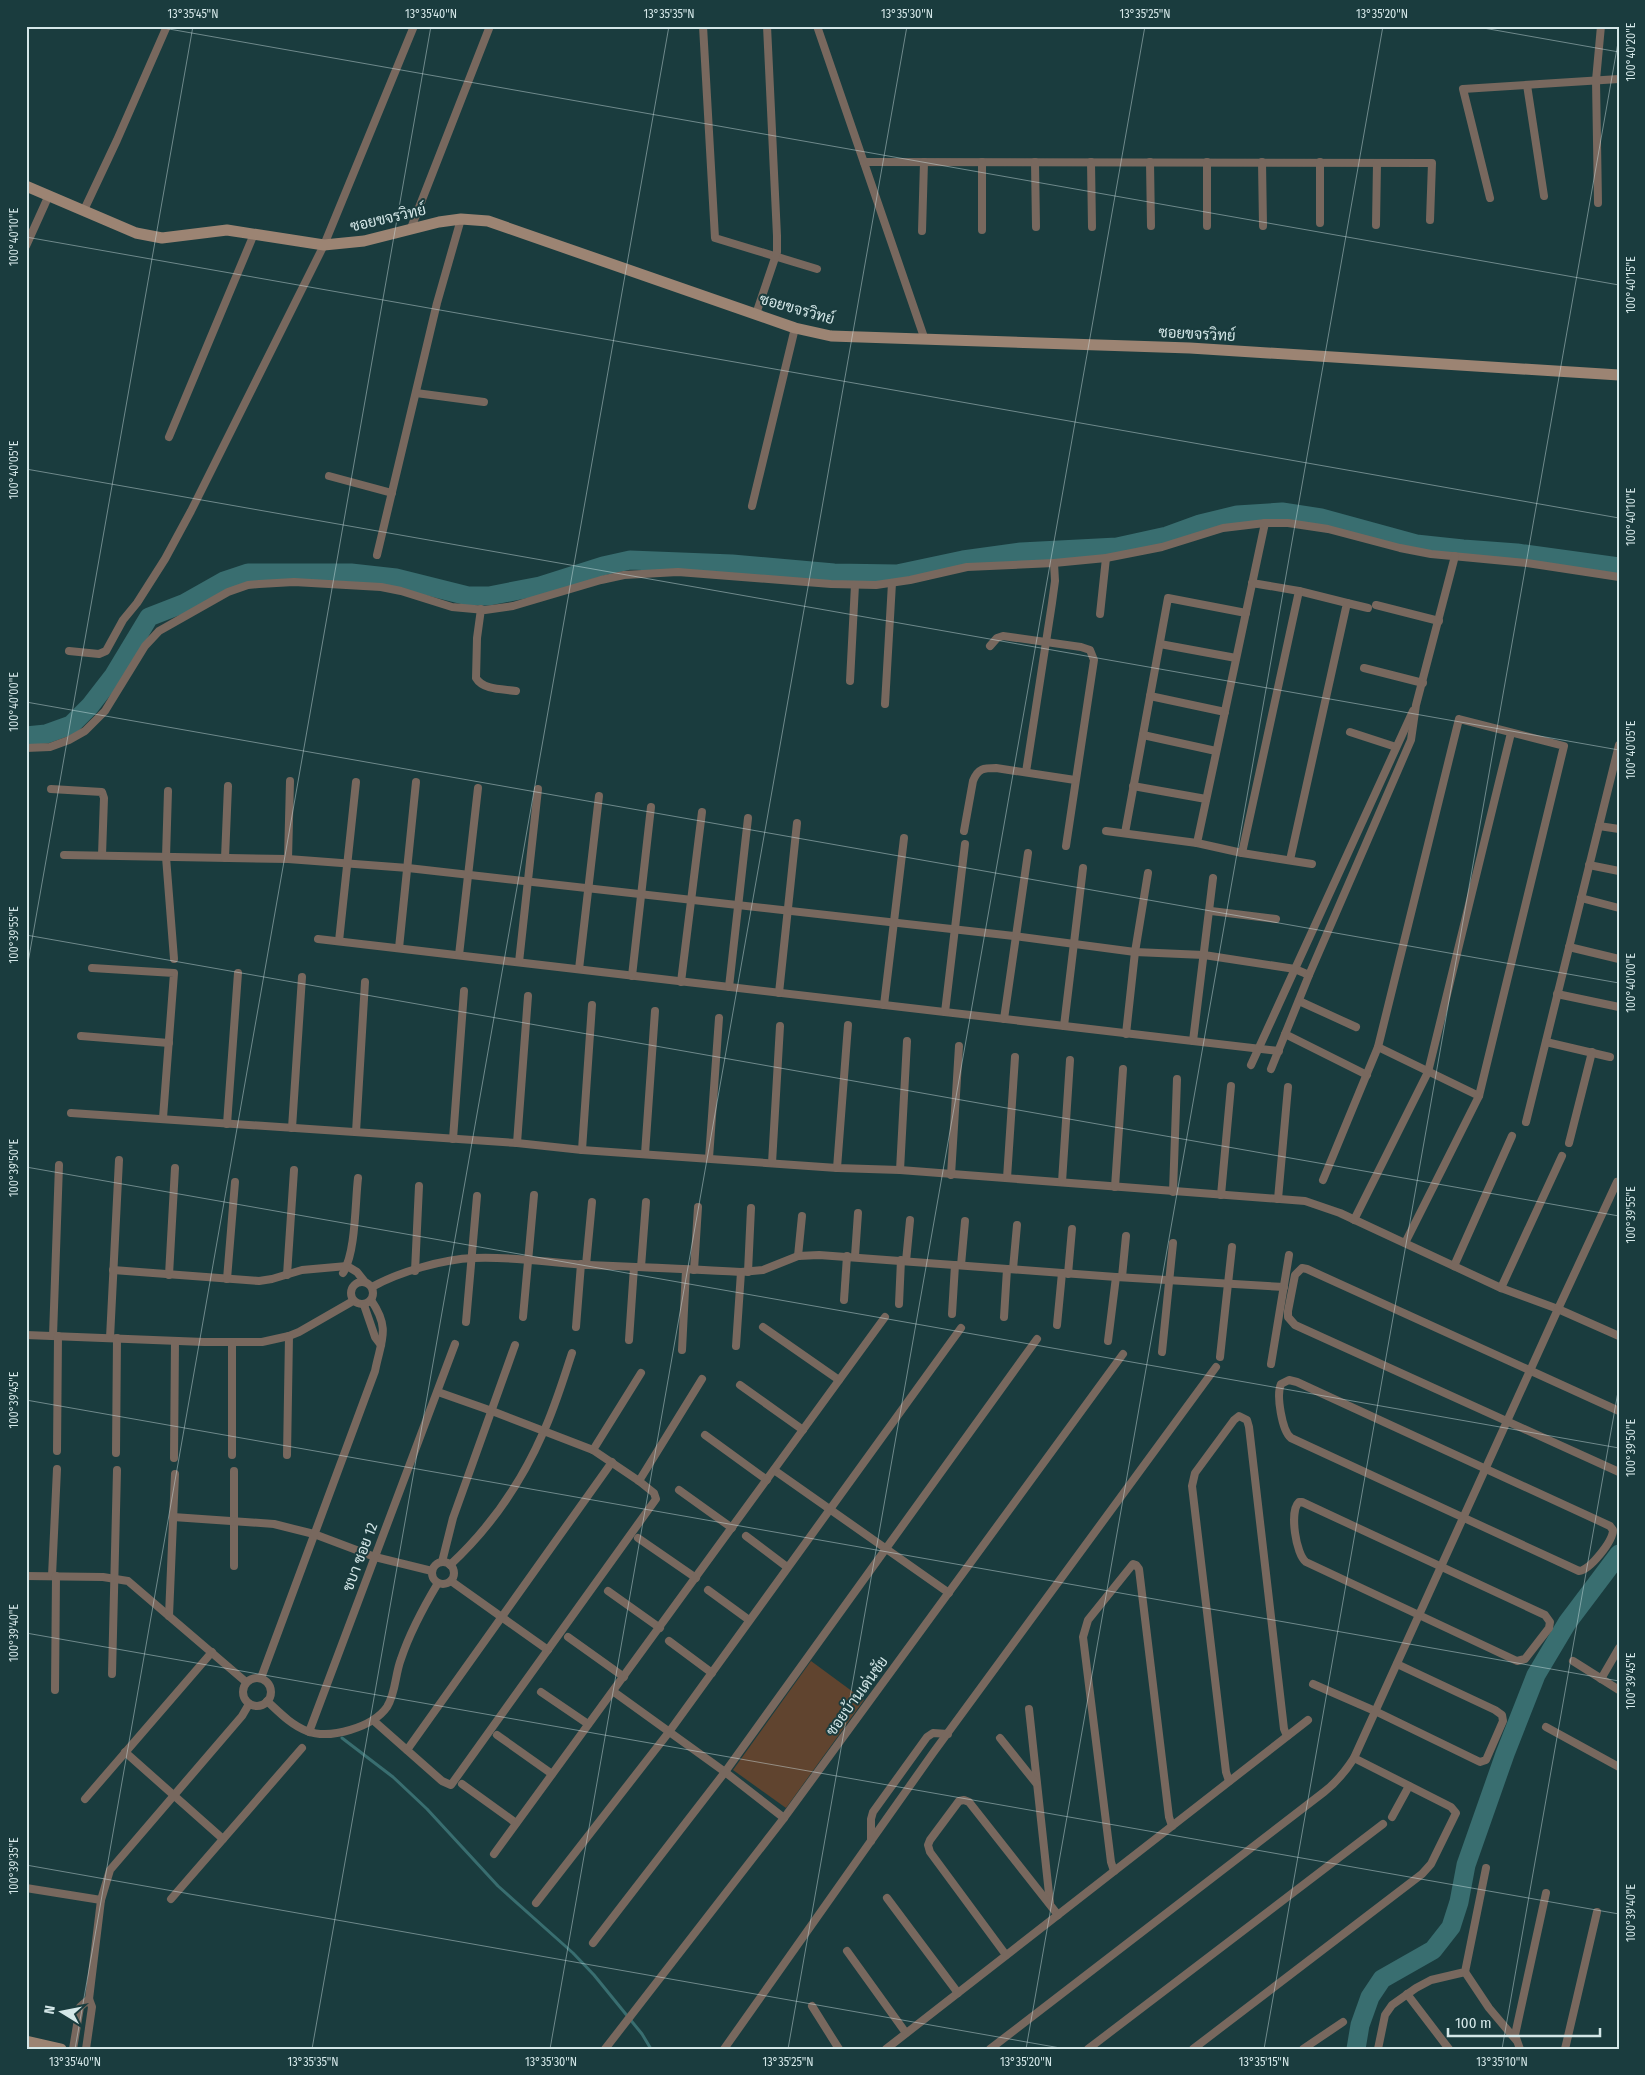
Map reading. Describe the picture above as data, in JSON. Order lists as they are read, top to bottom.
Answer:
{
  "streets": {
    "street": ["ซอยขจรวิทย์", "ชบา ซอย 12", "ซอยบ้านเด่นชัย"]
  },
  "scale_bar": "100 m",
  "north": "left",
  "coordinates": [
    "13°35'45\"N",
    "13°35'40\"N",
    "13°35'35\"N",
    "13°35'30\"N",
    "13°35'25\"N",
    "13°35'20\"N",
    "100°40'20\"E",
    "100°40'10\"E",
    "100°40'15\"E",
    "100°40'05\"E",
    "100°40'00\"E",
    "100°39'55\"E",
    "100°39'50\"E",
    "100°39'45\"E",
    "100°39'40\"E",
    "100°39'35\"E",
    "13°35'15\"N",
    "13°35'10\"N"
  ]
}
